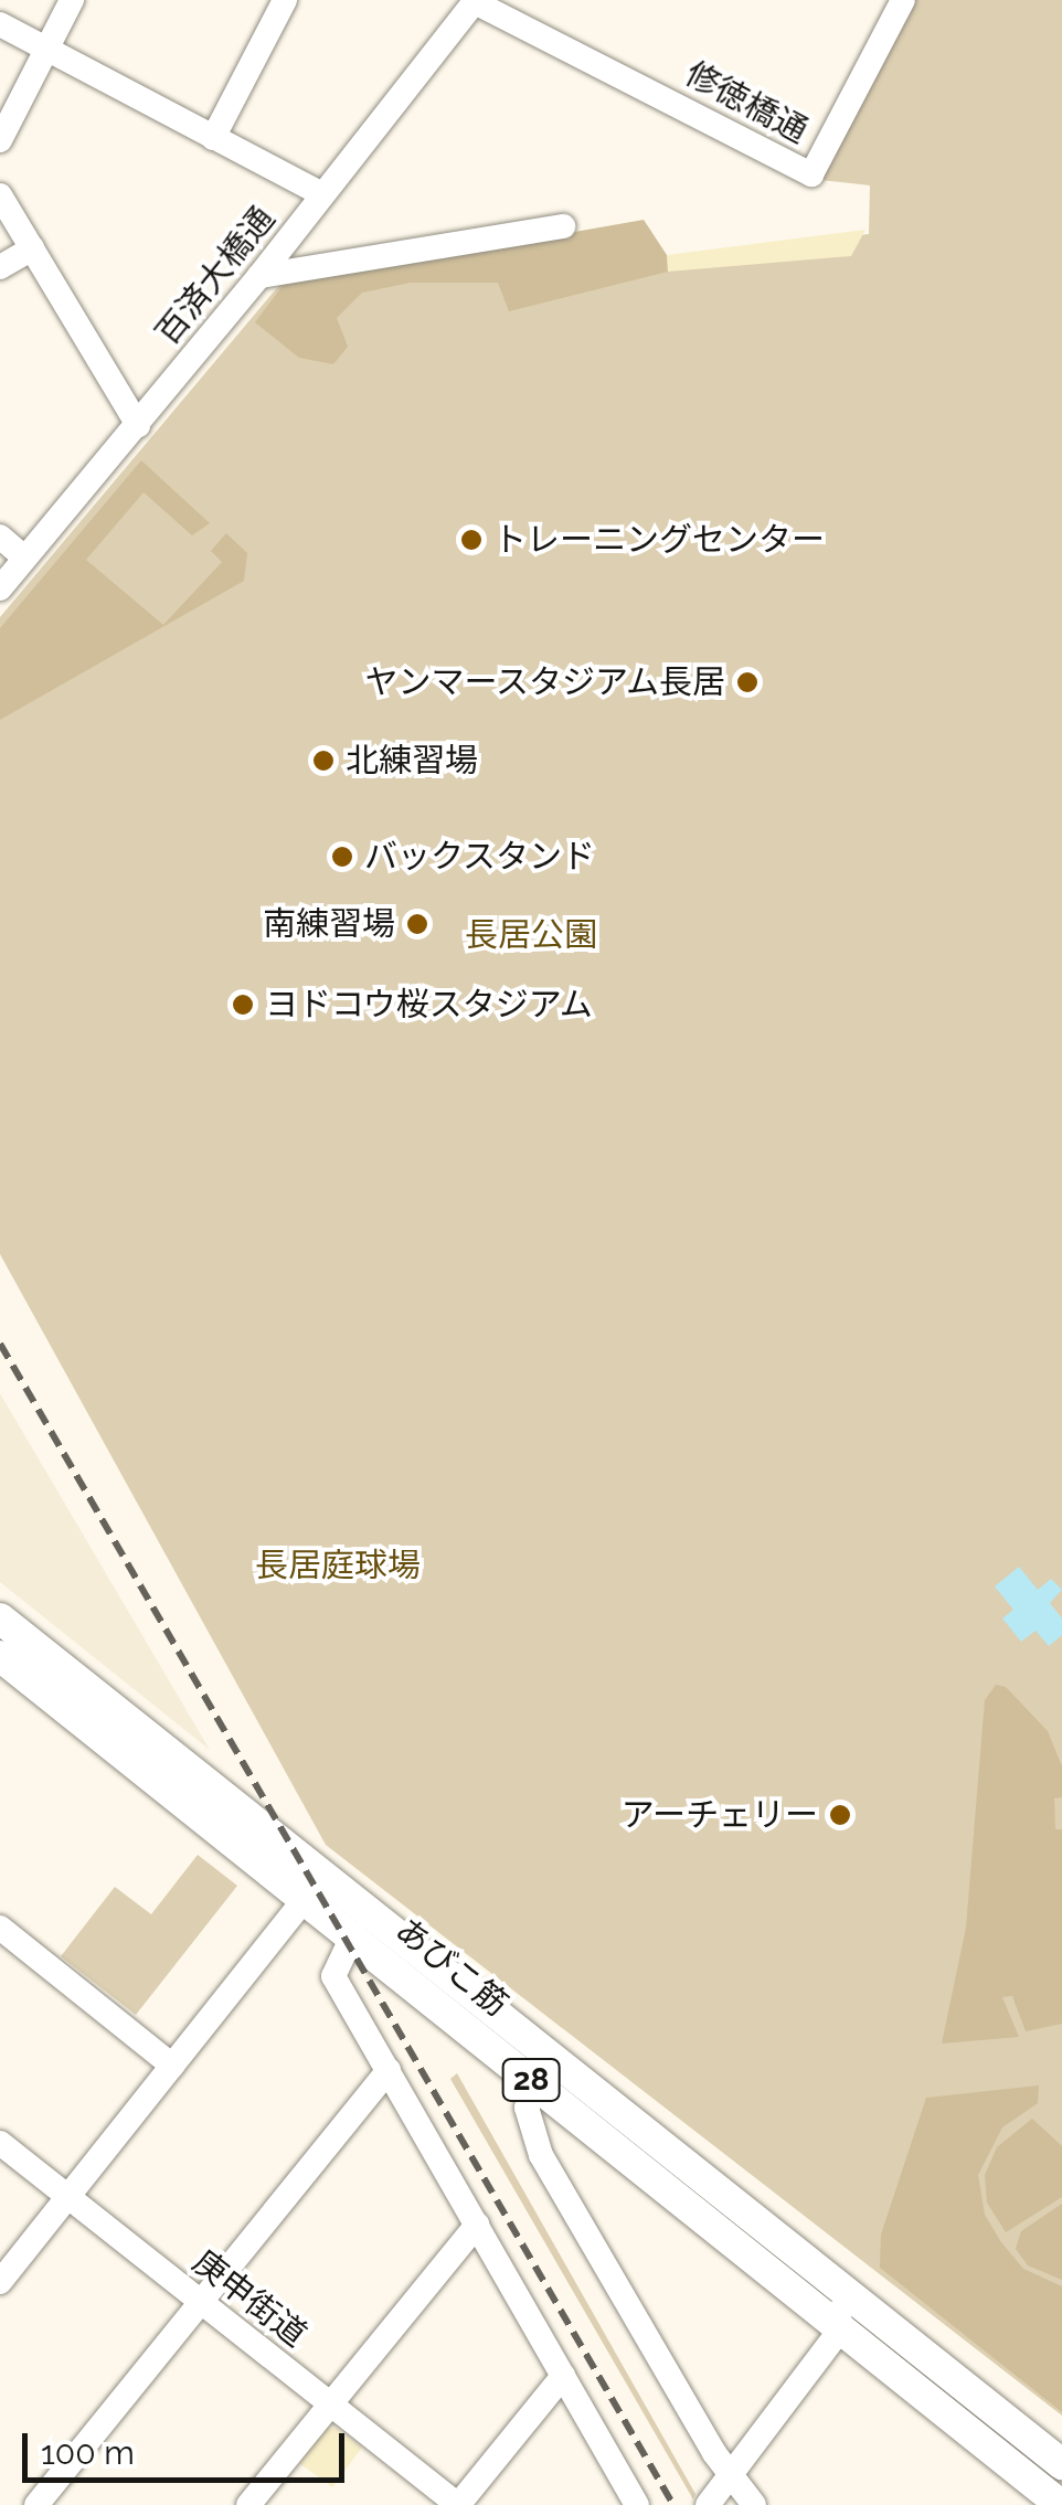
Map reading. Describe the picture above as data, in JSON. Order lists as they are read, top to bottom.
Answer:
{
  "streets": {
    "main road": ["あびこ筋", "28"],
    "street": ["修徳橋通", "百済大橋通", "庚申街道"]
  },
  "crossings": [
    ["修徳橋通", "百済大橋通"]
  ],
  "parks": ["長居公園", "長居庭球場"],
  "places": [
    "トレーニングセンター",
    "ヤンマースタジアム長居",
    "北練習場",
    "バックスタンド",
    "南練習場",
    "ヨドコウ桜スタジアム",
    "アーチェリー"
  ],
  "scale_bar": "100 m"
}
